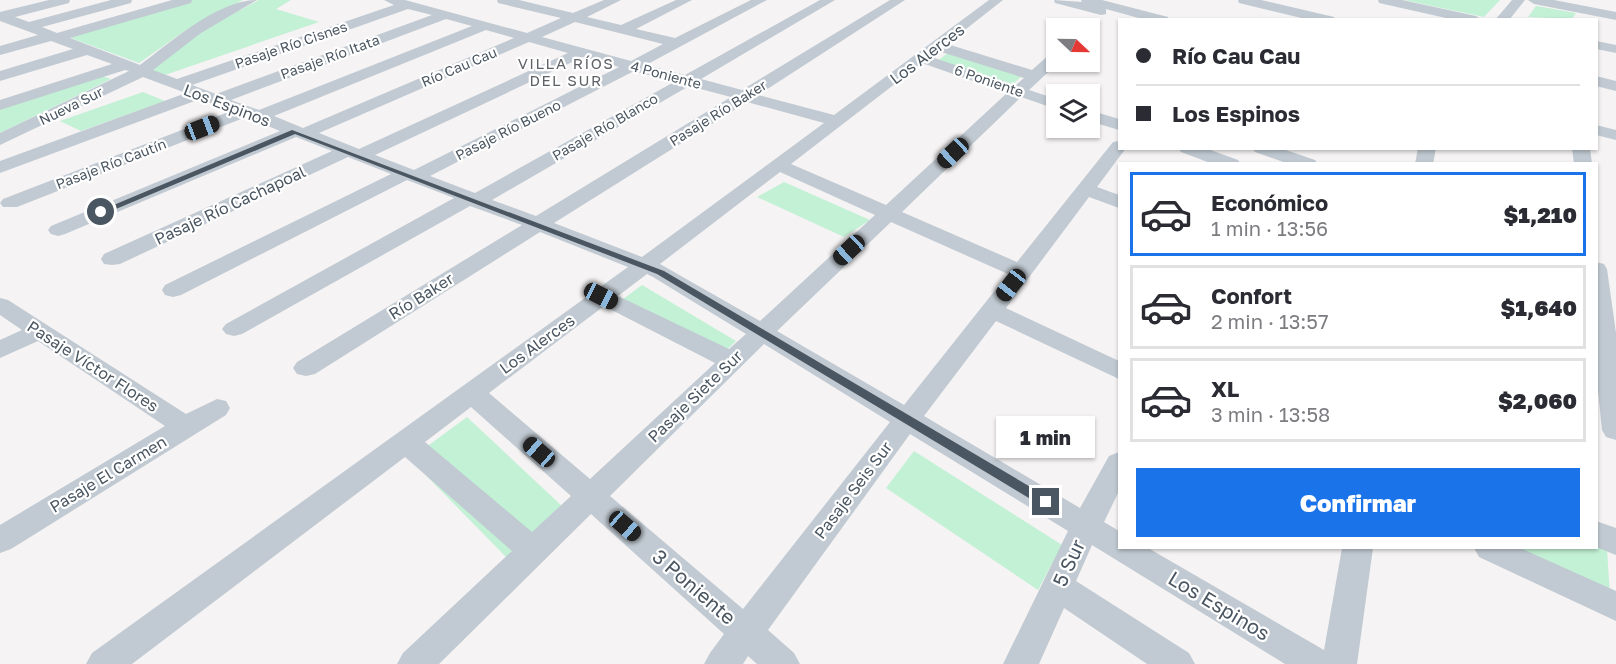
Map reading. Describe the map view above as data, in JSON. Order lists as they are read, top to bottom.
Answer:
{
  "streets": {
    "street": [
      "Pasaje Río Cisnes",
      "Los Alerces",
      "Pasaje Río Itata",
      "Río Cau Cau",
      "4 Poniente",
      "6 Poniente",
      "Los Espinos",
      "Nueva Sur",
      "Pasaje Río Baker",
      "Pasaje Río Blanco",
      "Pasaje Río Bueno",
      "Pasaje Río Cautín",
      "Pasaje Río Cachapoal",
      "Río Baker",
      "Pasaje Víctor Flores",
      "Pasaje Siete Sur",
      "Pasaje El Carmen",
      "Pasaje Seis Sur",
      "5 Sur",
      "3 Poniente"
    ]
  },
  "crossings": [
    ["Pasaje Río Cisnes", "4 Poniente"],
    ["Pasaje Río Cisnes", "Los Espinos"],
    ["Los Alerces", "4 Poniente"],
    ["Los Alerces", "6 Poniente"],
    ["Los Alerces", "Los Espinos"],
    ["Los Alerces", "3 Poniente"],
    ["Pasaje Río Itata", "4 Poniente"],
    ["Pasaje Río Itata", "Los Espinos"],
    ["Río Cau Cau", "4 Poniente"],
    ["Río Cau Cau", "Los Espinos"],
    ["4 Poniente", "Pasaje Río Baker"],
    ["4 Poniente", "Pasaje Río Blanco"],
    ["4 Poniente", "Pasaje Río Bueno"],
    ["4 Poniente", "Pasaje Río Cautín"],
    ["4 Poniente", "Pasaje Río Cachapoal"],
    ["6 Poniente", "Pasaje Siete Sur"],
    ["Los Espinos", "Nueva Sur"],
    ["Los Espinos", "Pasaje Río Baker"],
    ["Los Espinos", "Pasaje Río Blanco"],
    ["Los Espinos", "Pasaje Río Bueno"],
    ["Los Espinos", "Pasaje Río Cautín"],
    ["Los Espinos", "Pasaje Río Cachapoal"],
    ["Los Espinos", "Río Baker"],
    ["Los Espinos", "Pasaje Siete Sur"],
    ["Los Espinos", "Pasaje Seis Sur"],
    ["Los Espinos", "5 Sur"],
    ["Pasaje Río Baker", "Río Baker"],
    ["Pasaje Víctor Flores", "Pasaje El Carmen"],
    ["Pasaje Siete Sur", "3 Poniente"],
    ["Pasaje Seis Sur", "3 Poniente"]
  ],
  "districts": ["VILLA RÍOS DEL SUR"],
  "north": "right",
  "page": {
    "banner": ["Río Cau Cau", "Los Espinos"],
    "list": [
      {
        "name": "Económico",
        "note": "1 min · 13:56",
        "value": "$1,210"
      },
      {
        "name": "Confort",
        "note": "2 min · 13:57",
        "value": "$1,640"
      },
      {
        "name": "XL",
        "note": "3 min · 13:58",
        "value": "$2,060"
      }
    ],
    "bubble": "1 min",
    "buttons": "Confirmar"
  }
}
